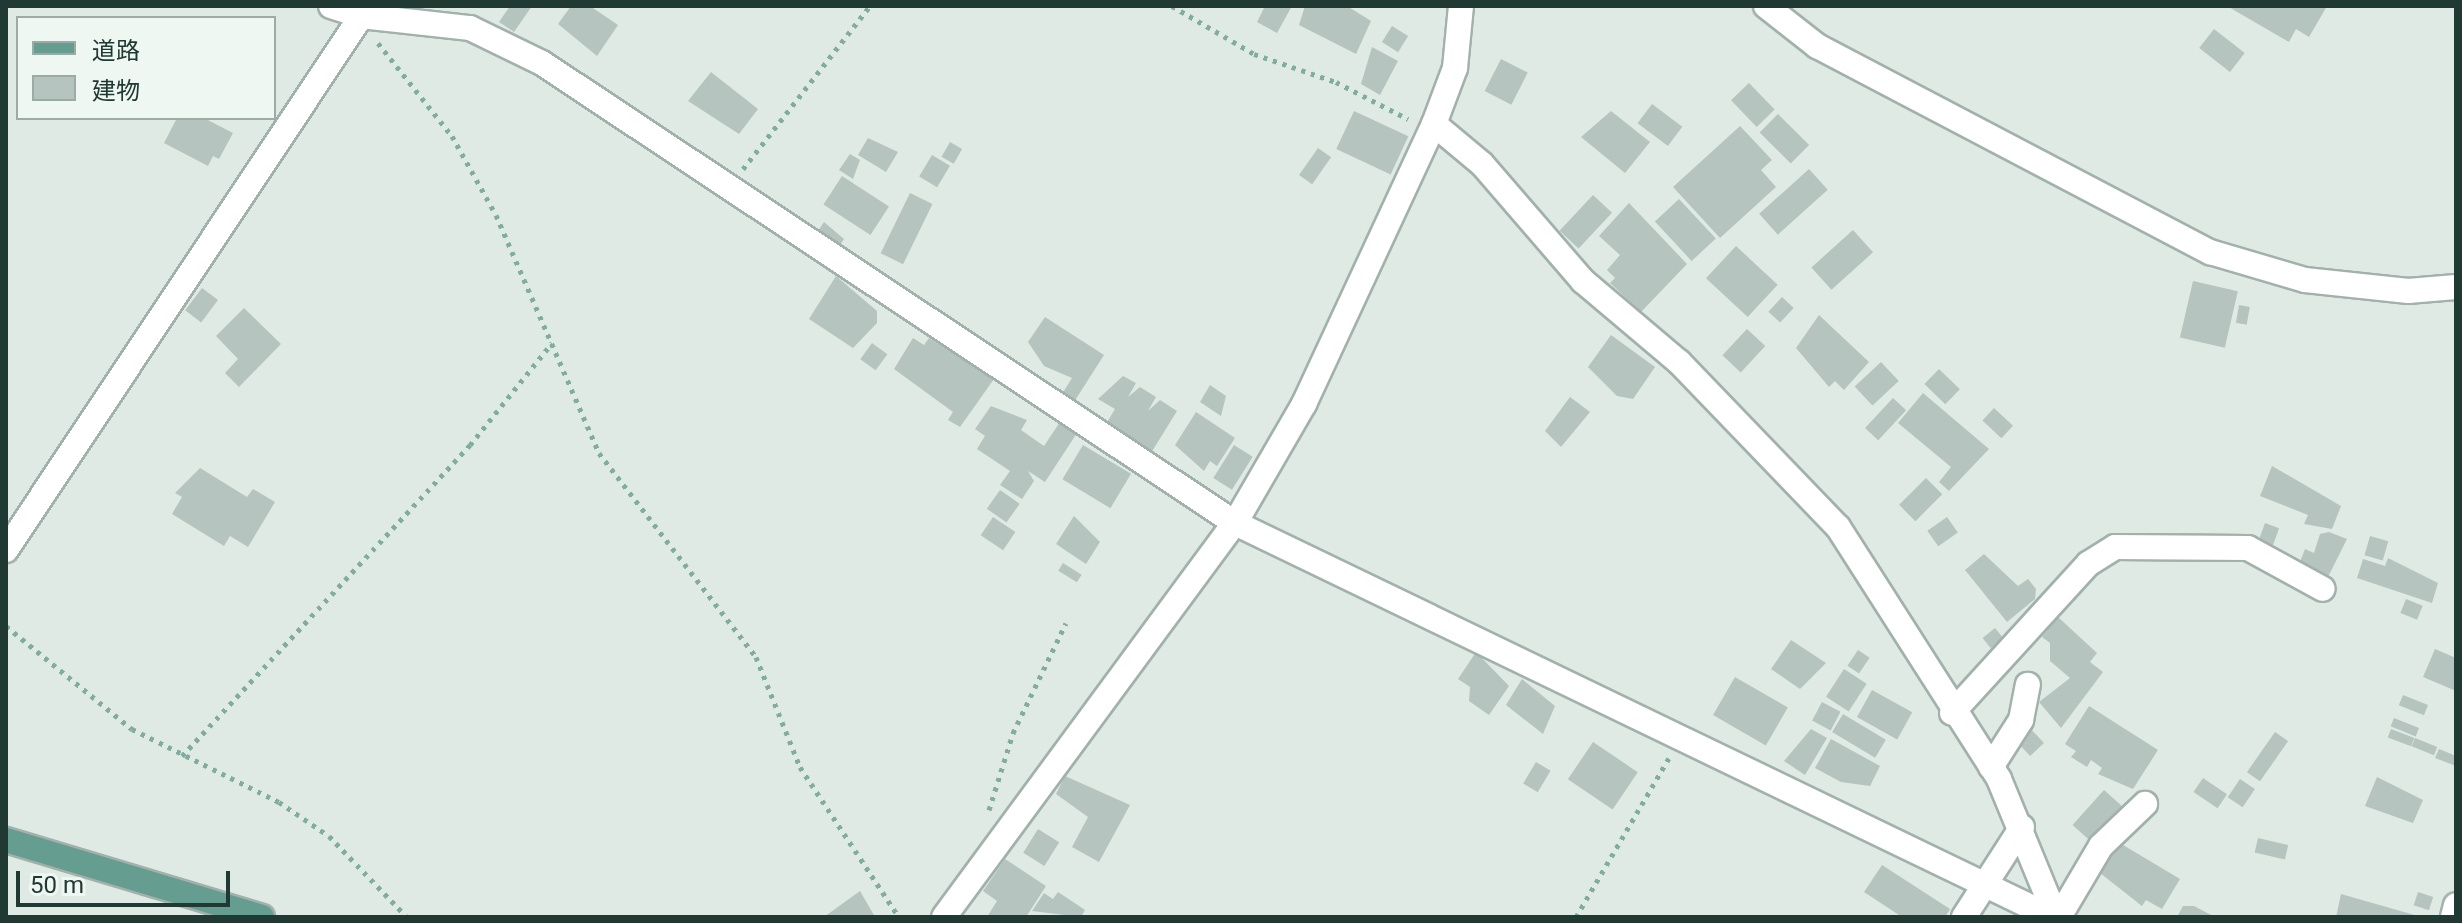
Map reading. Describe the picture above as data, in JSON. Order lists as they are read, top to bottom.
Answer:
{
  "legend": ["道路", "建物"],
  "scale_bar": "50 m"
}
